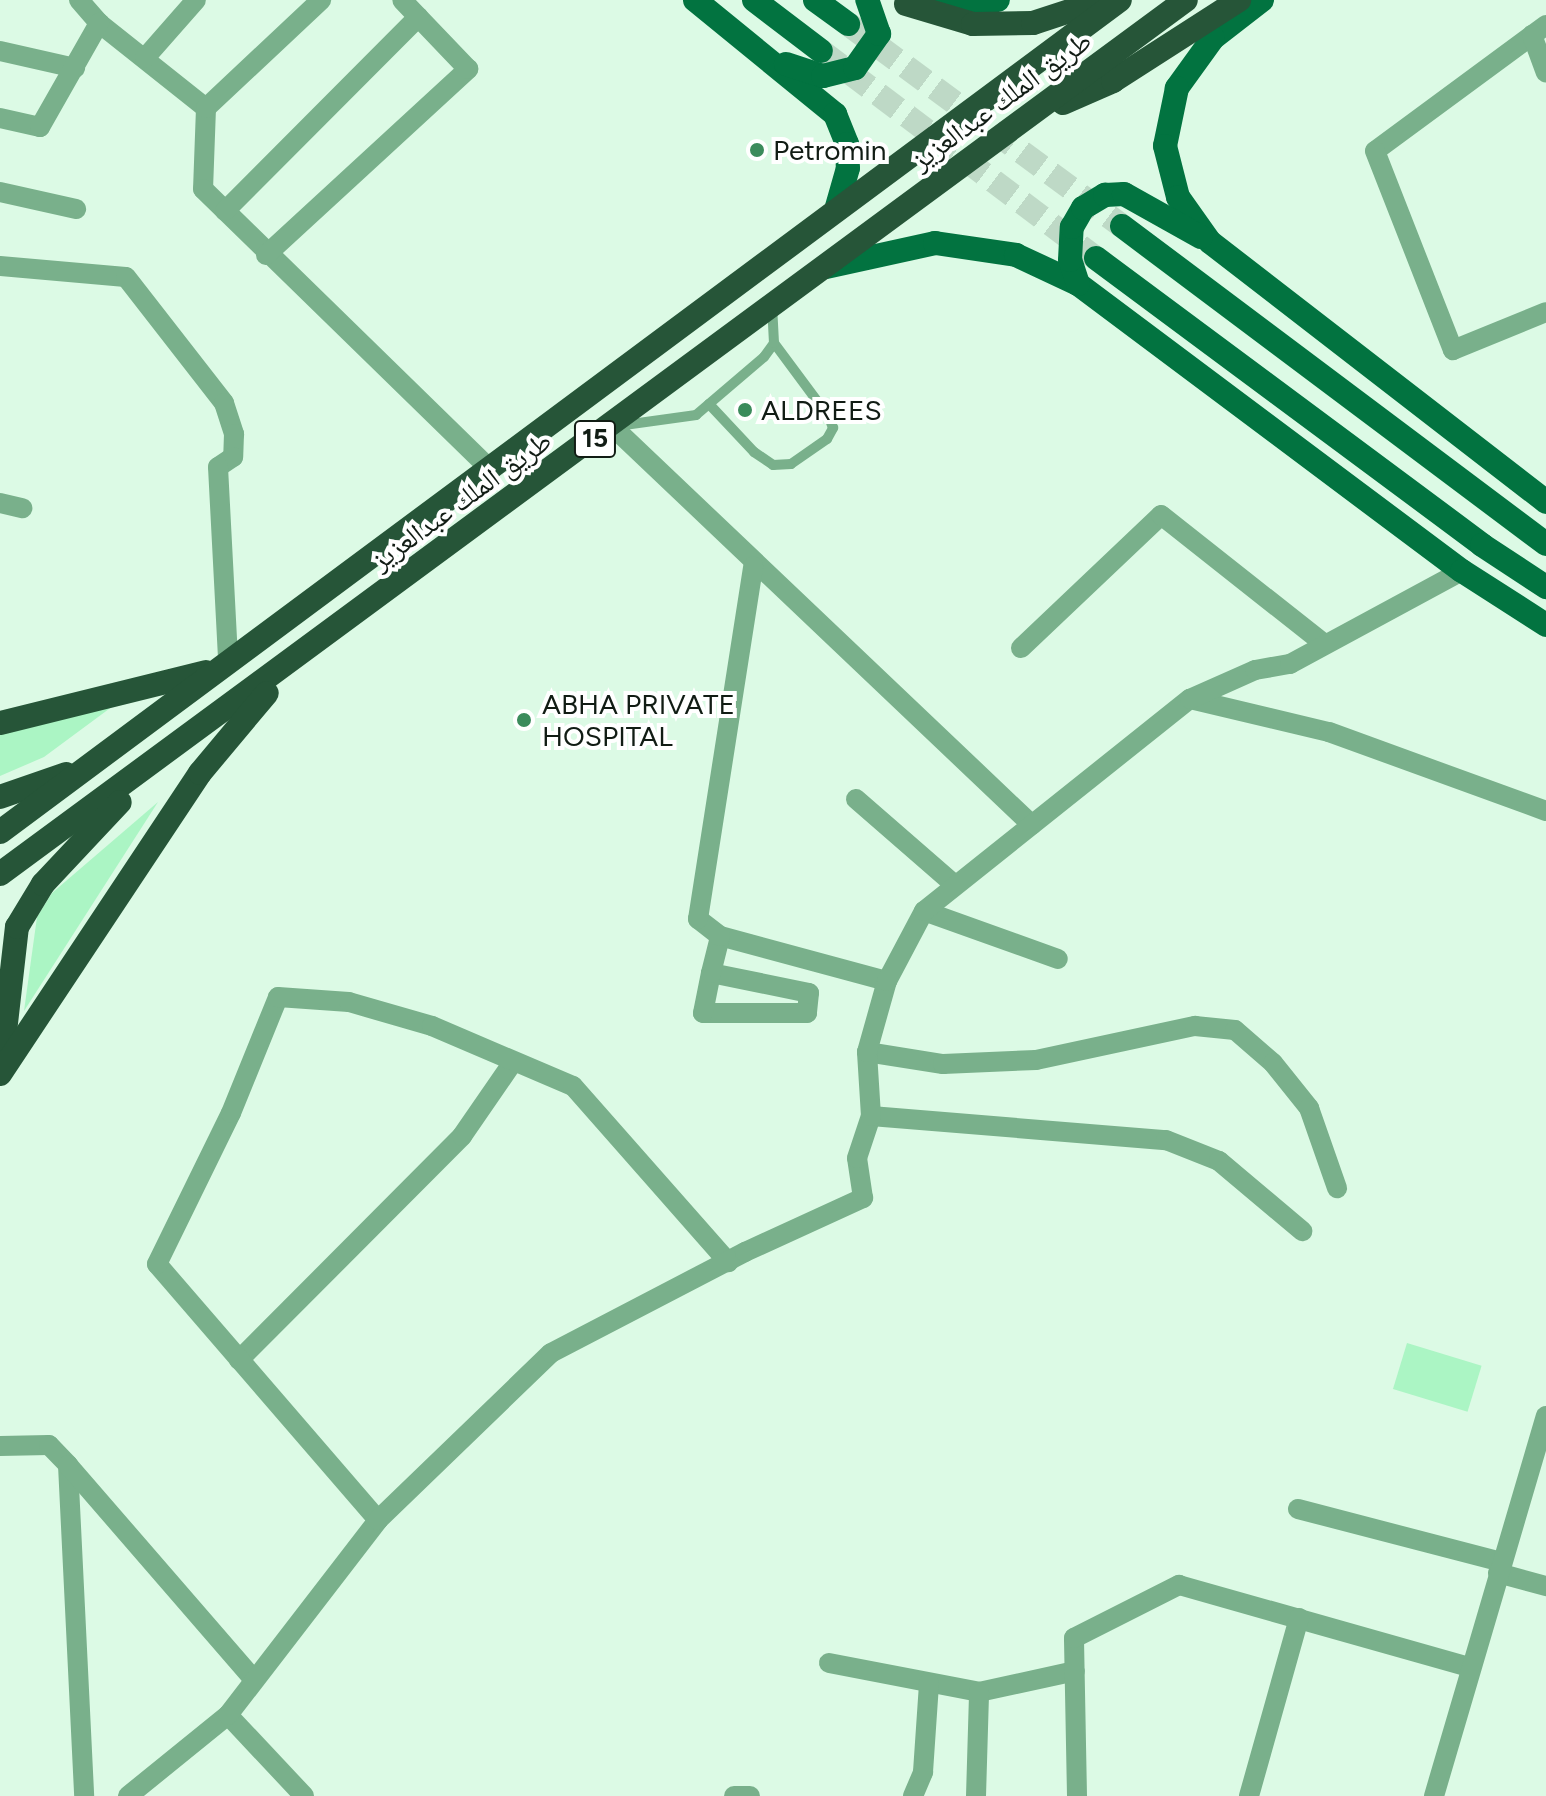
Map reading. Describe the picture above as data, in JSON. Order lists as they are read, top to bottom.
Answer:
{
  "streets": {
    "highway": ["طريق الملك عبدالعزيز", "15"]
  },
  "places": ["Petromin", "ALDREES", "ABHA PRIVATE HOSPITAL"]
}
